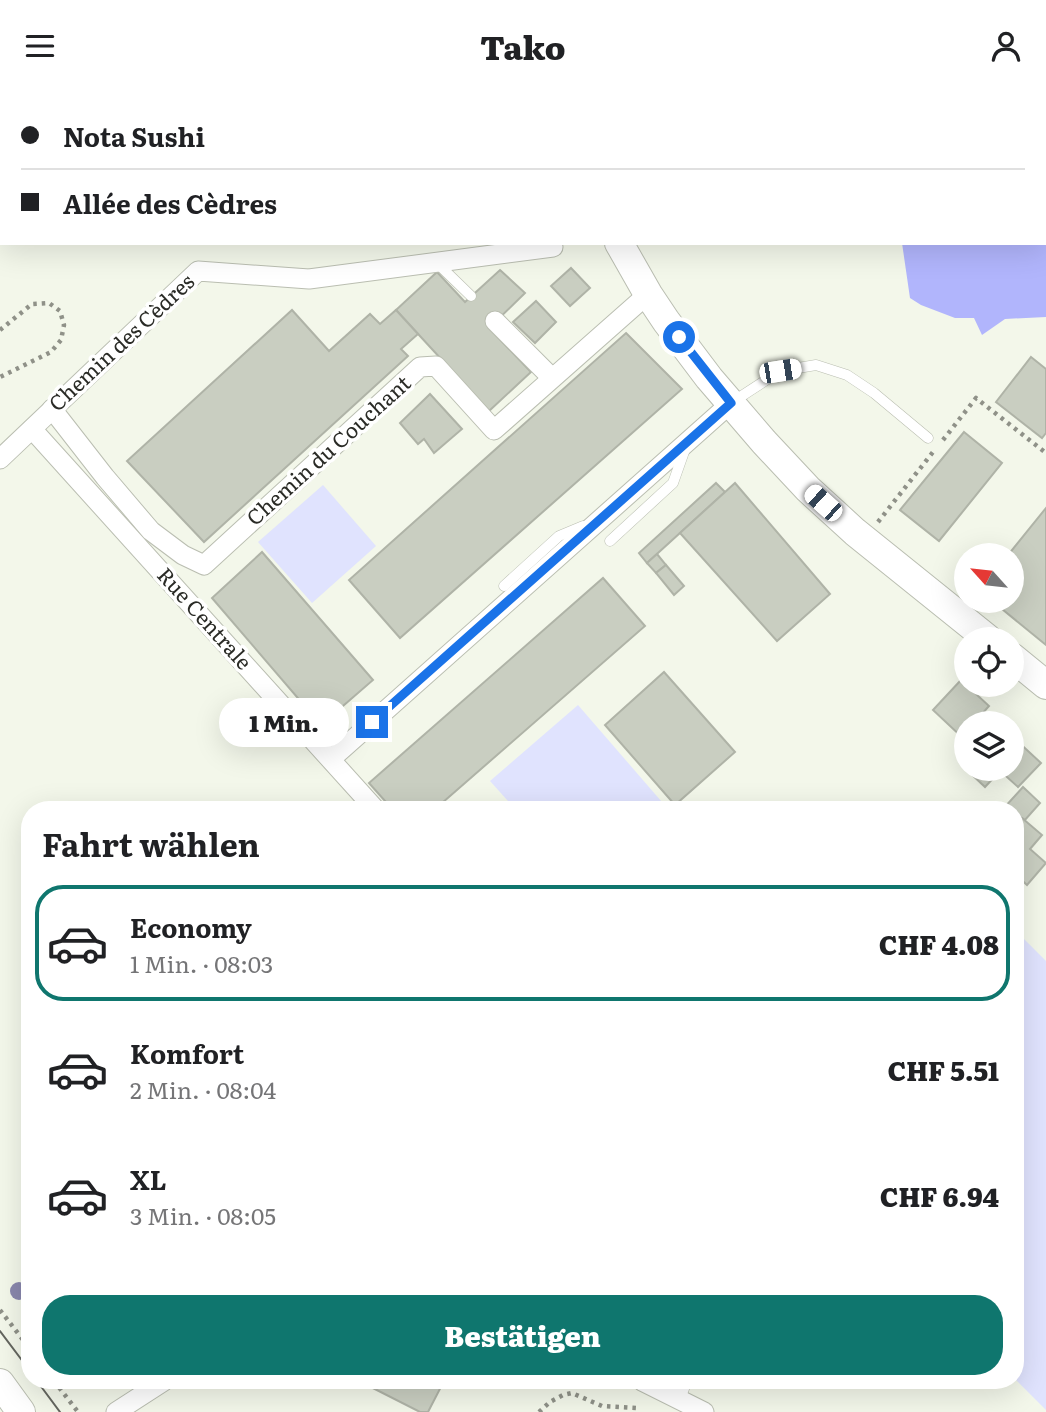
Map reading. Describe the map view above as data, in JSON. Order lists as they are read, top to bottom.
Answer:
{
  "streets": {
    "street": ["Chemin des Cèdres", "Chemin du Couchant", "Rue Centrale"]
  },
  "crossings": [
    ["Chemin des Cèdres", "Chemin du Couchant"],
    ["Chemin des Cèdres", "Rue Centrale"]
  ],
  "north": "top left",
  "page": {
    "header": "Tako",
    "banner": ["Nota Sushi", "Allée des Cèdres"],
    "bubble": "1 Min.",
    "heading": "Fahrt wählen",
    "list": [
      {
        "name": "Economy",
        "note": "1 Min. · 08:03",
        "value": "CHF 4.08"
      },
      {
        "name": "Komfort",
        "note": "2 Min. · 08:04",
        "value": "CHF 5.51"
      },
      {
        "name": "XL",
        "note": "3 Min. · 08:05",
        "value": "CHF 6.94"
      }
    ],
    "buttons": "Bestätigen"
  }
}
